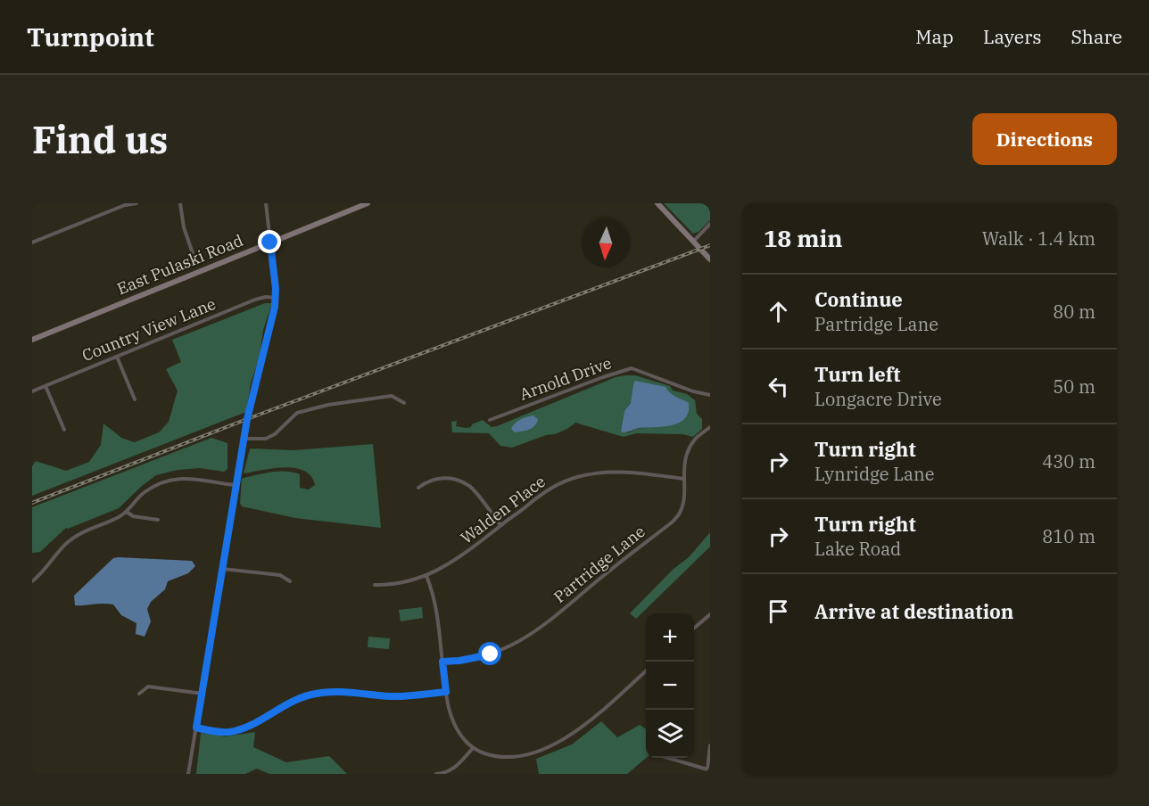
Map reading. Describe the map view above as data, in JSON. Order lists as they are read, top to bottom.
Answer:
{
  "streets": {
    "main road": ["East Pulaski Road"],
    "street": [
      "Country View Lane",
      "Arnold Drive",
      "Walden Place",
      "Partridge Lane"
    ]
  },
  "crossings": [
    ["Walden Place", "Partridge Lane"]
  ],
  "north": "bottom",
  "page": {
    "header": "Turnpoint",
    "nav": ["Map", "Layers", "Share"],
    "buttons": "Directions",
    "title": "Find us",
    "heading": ["18 min", "Walk · 1.4 km"],
    "list": [
      ["Continue", "Partridge Lane", "80 m"],
      ["Turn left", "Longacre Drive", "50 m"],
      ["Turn right", "Lynridge Lane", "430 m"],
      ["Turn right", "Lake Road", "810 m"],
      "Arrive at destination"
    ],
    "map_buttons": ["+", "−"]
  }
}
